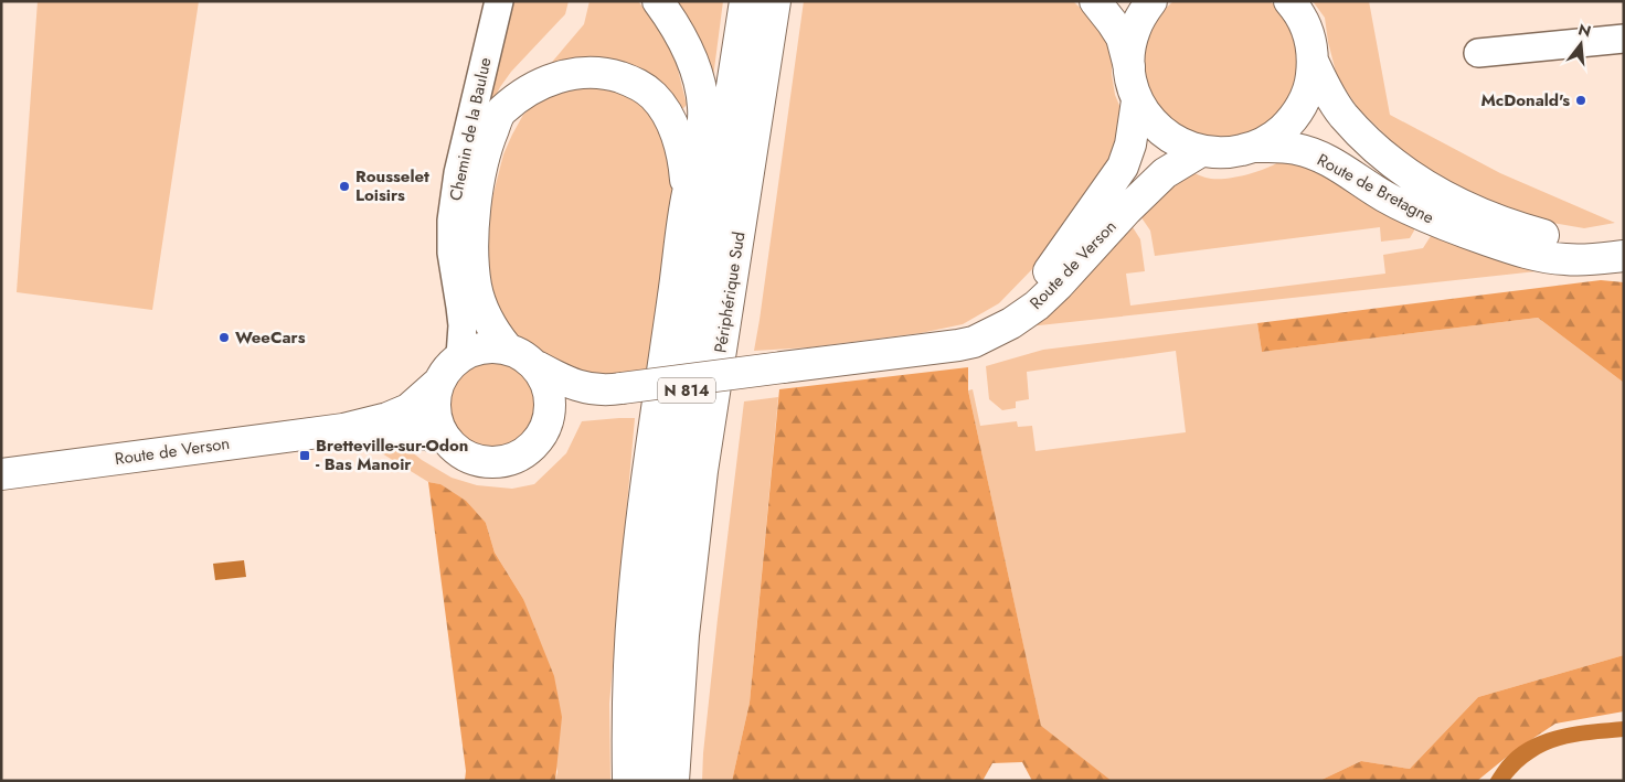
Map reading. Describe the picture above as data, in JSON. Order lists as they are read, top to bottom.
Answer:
{
  "streets": {
    "main road": [
      "Route de Bretagne",
      "Route de Verson",
      "Périphérique Sud",
      "N 814"
    ],
    "street": ["Chemin de la Baulue"]
  },
  "crossings": [
    ["Chemin de la Baulue", "Route de Verson"]
  ],
  "places": {
    "other": ["McDonald's", "Rousselet Loisirs", "WeeCars"],
    "transit": ["Bretteville-sur-Odon - Bas Manoir"]
  },
  "north": "top"
}
